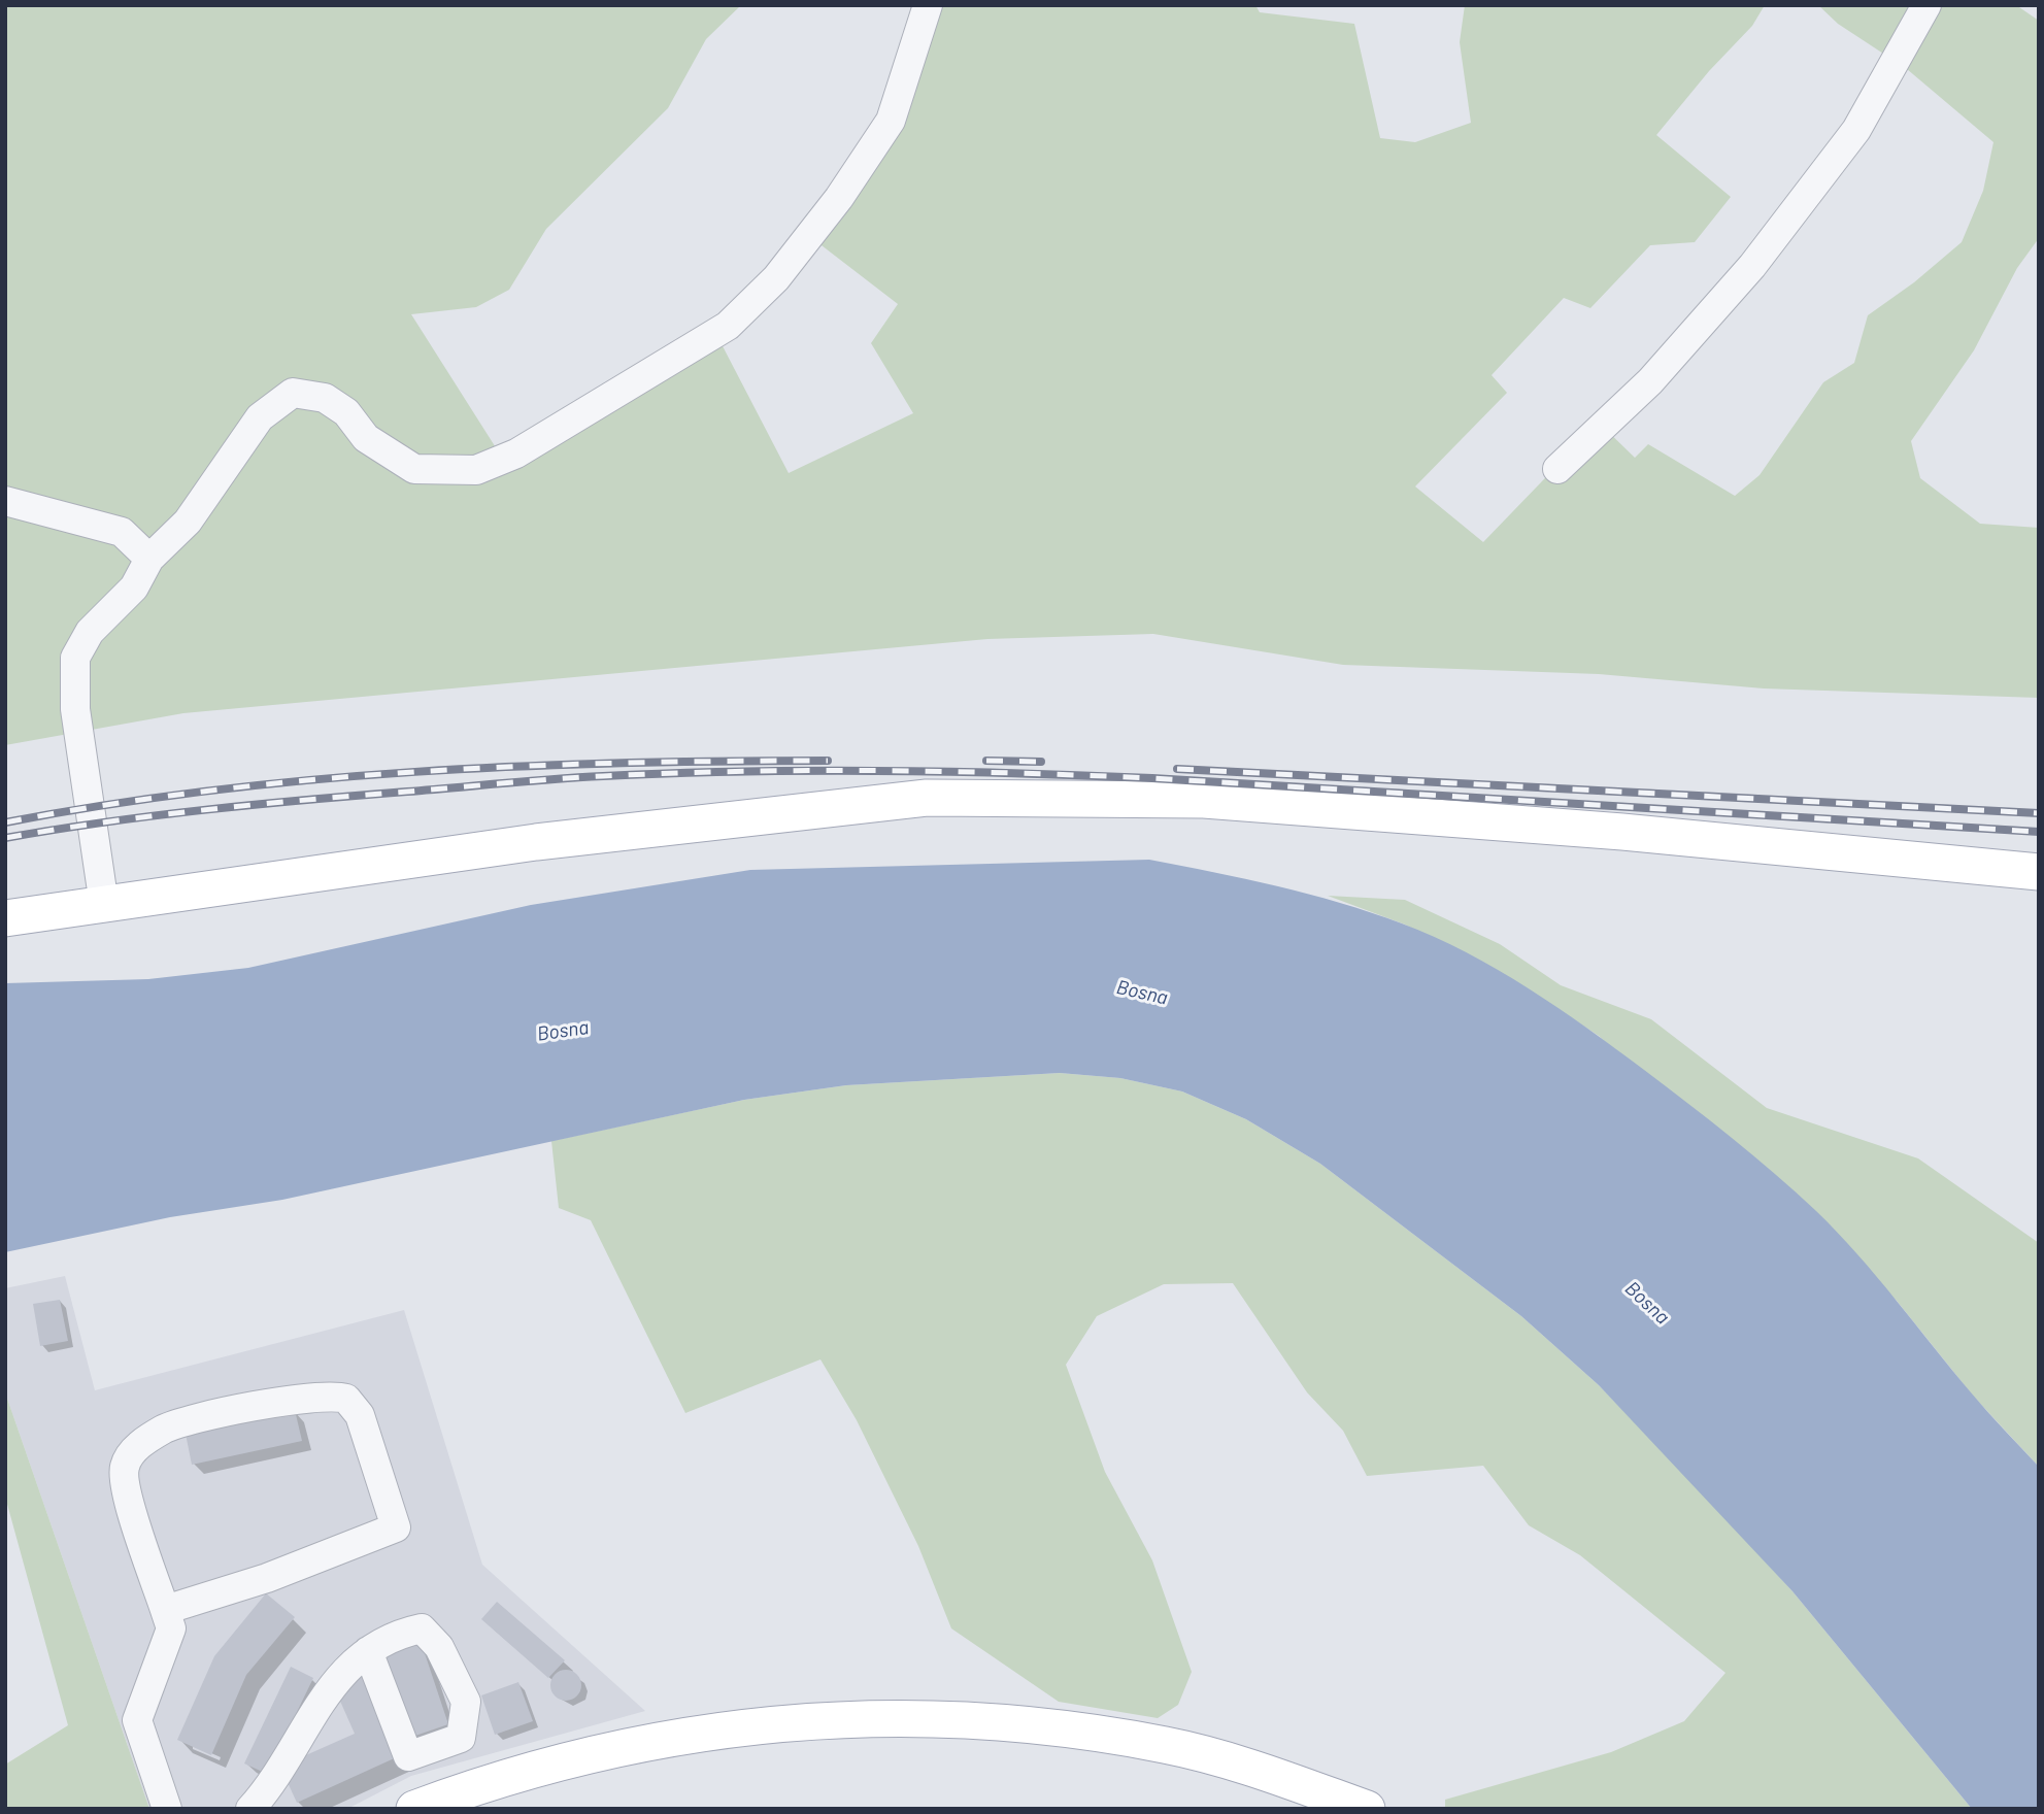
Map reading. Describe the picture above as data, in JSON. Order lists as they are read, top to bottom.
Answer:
{
  "water": ["Bosna"]
}
